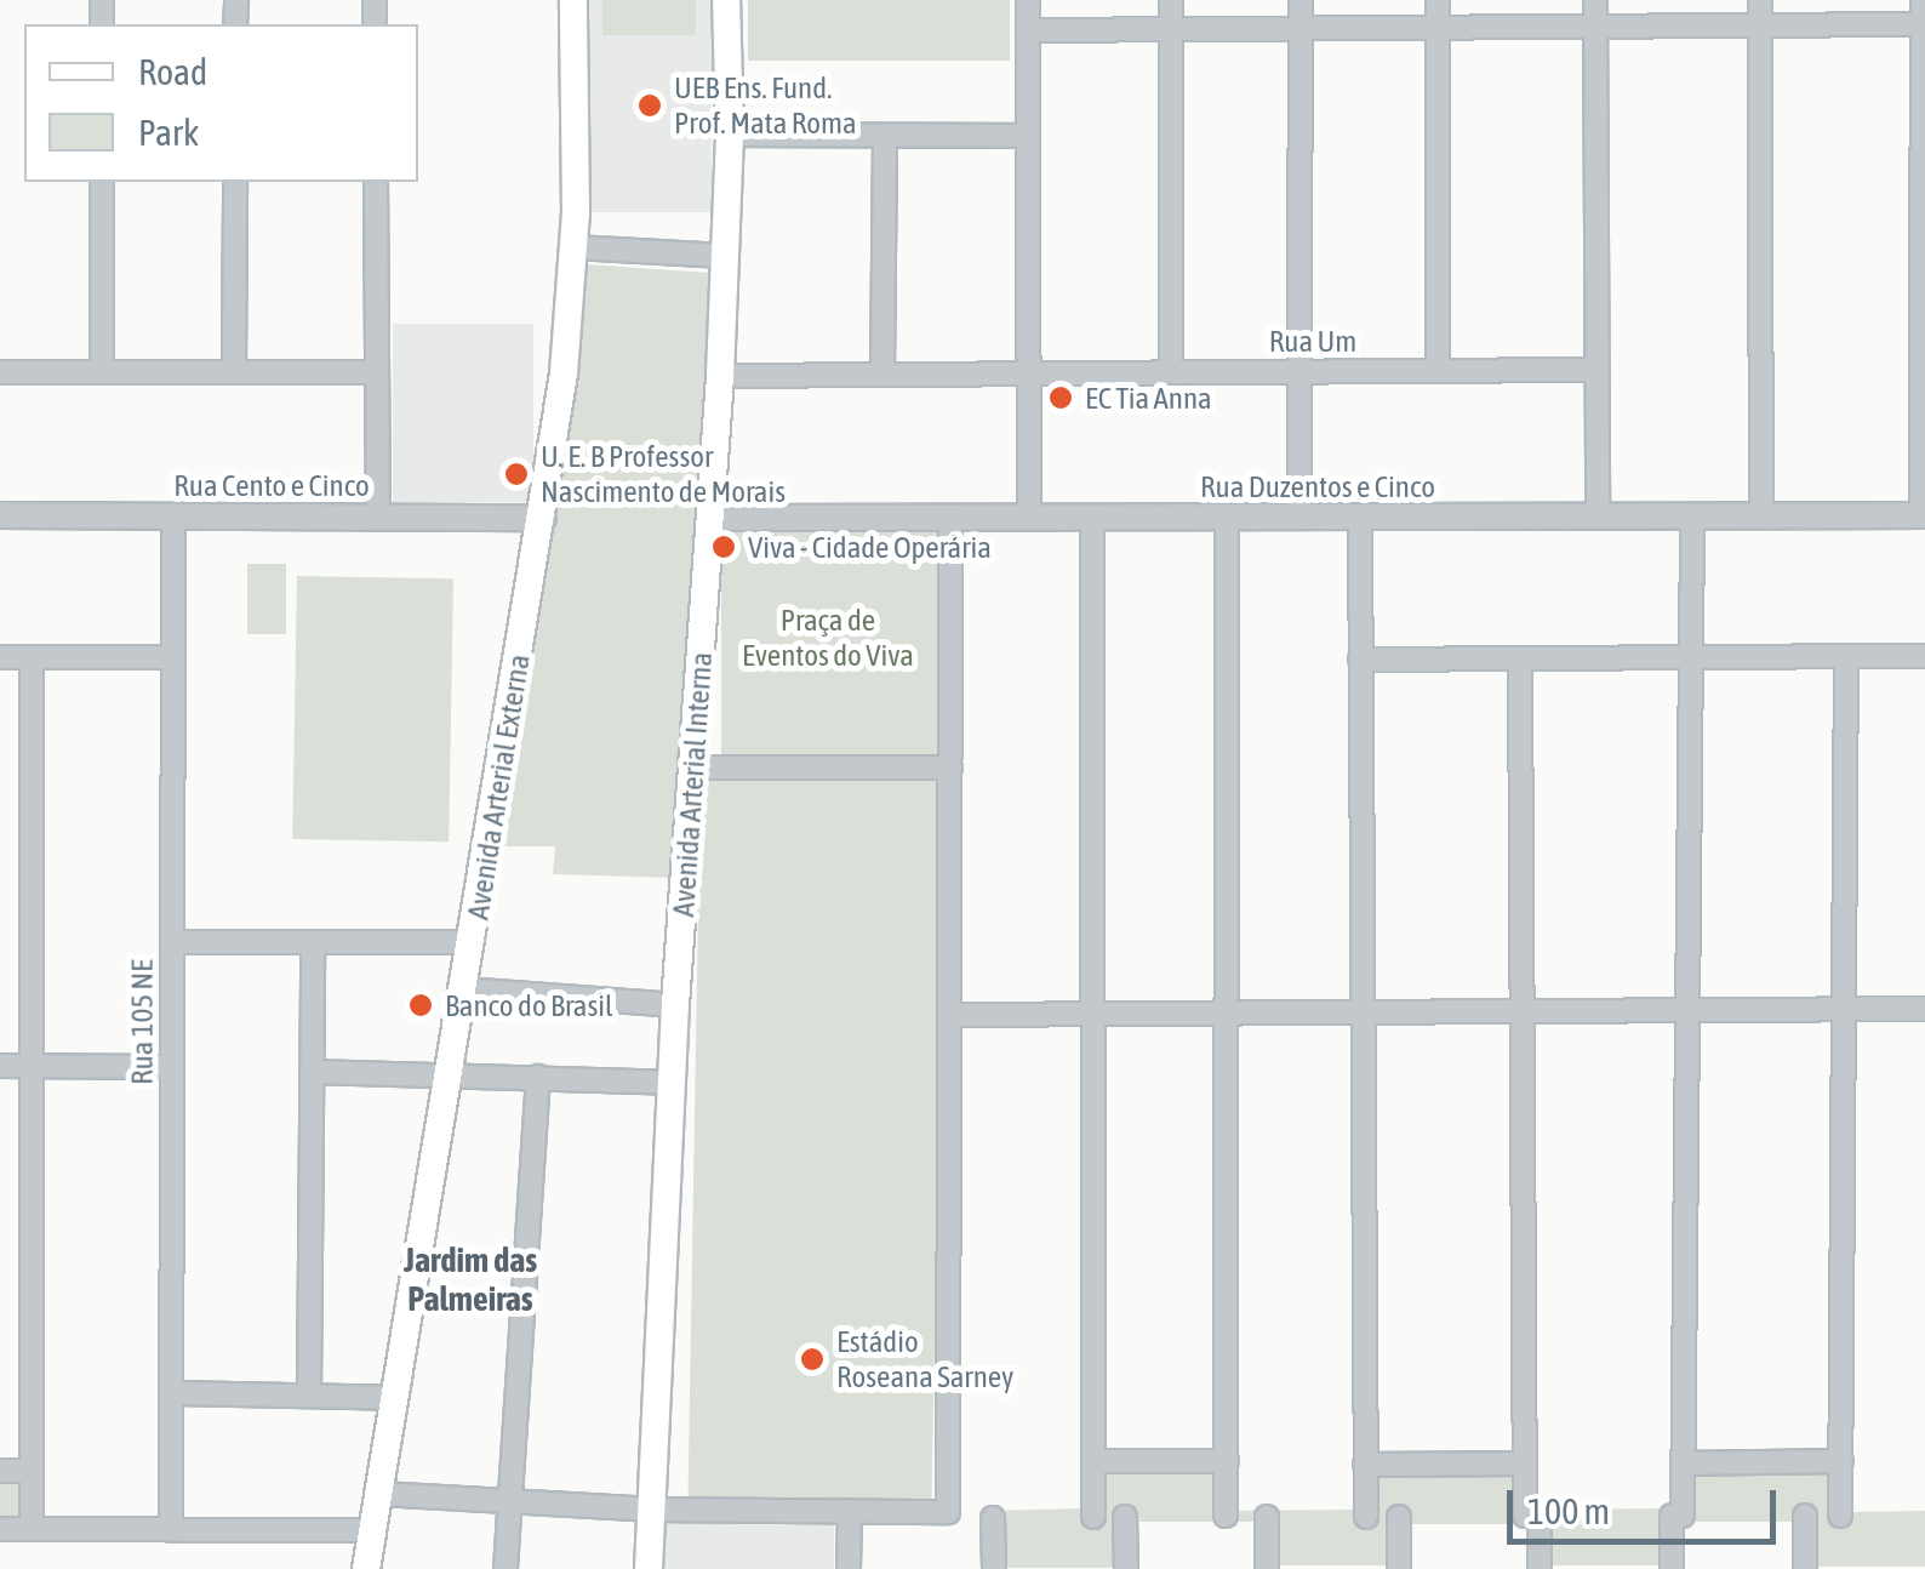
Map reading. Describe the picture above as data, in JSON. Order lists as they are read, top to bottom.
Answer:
{
  "streets": {
    "main road": ["Avenida Arterial Interna", "Avenida Arterial Externa"],
    "street": [
      "Rua Um",
      "Rua Cento e Cinco",
      "Rua Duzentos e Cinco",
      "Rua 105 NE"
    ]
  },
  "crossings": [
    ["Rua Um", "Avenida Arterial Interna"],
    ["Rua Cento e Cinco", "Avenida Arterial Externa"],
    ["Rua Cento e Cinco", "Rua 105 NE"],
    ["Rua Duzentos e Cinco", "Avenida Arterial Interna"]
  ],
  "districts": ["Jardim das Palmeiras"],
  "parks": ["Praça de Eventos do Viva"],
  "places": [
    "UEB Ens. Fund. Prof. Mata Roma",
    "EC Tia Anna",
    "U. E. B Professor Nascimento de Morais",
    "Viva - Cidade Operária",
    "Banco do Brasil",
    "Estádio Roseana Sarney"
  ],
  "legend": ["Road", "Park"],
  "scale_bar": "100 m"
}
